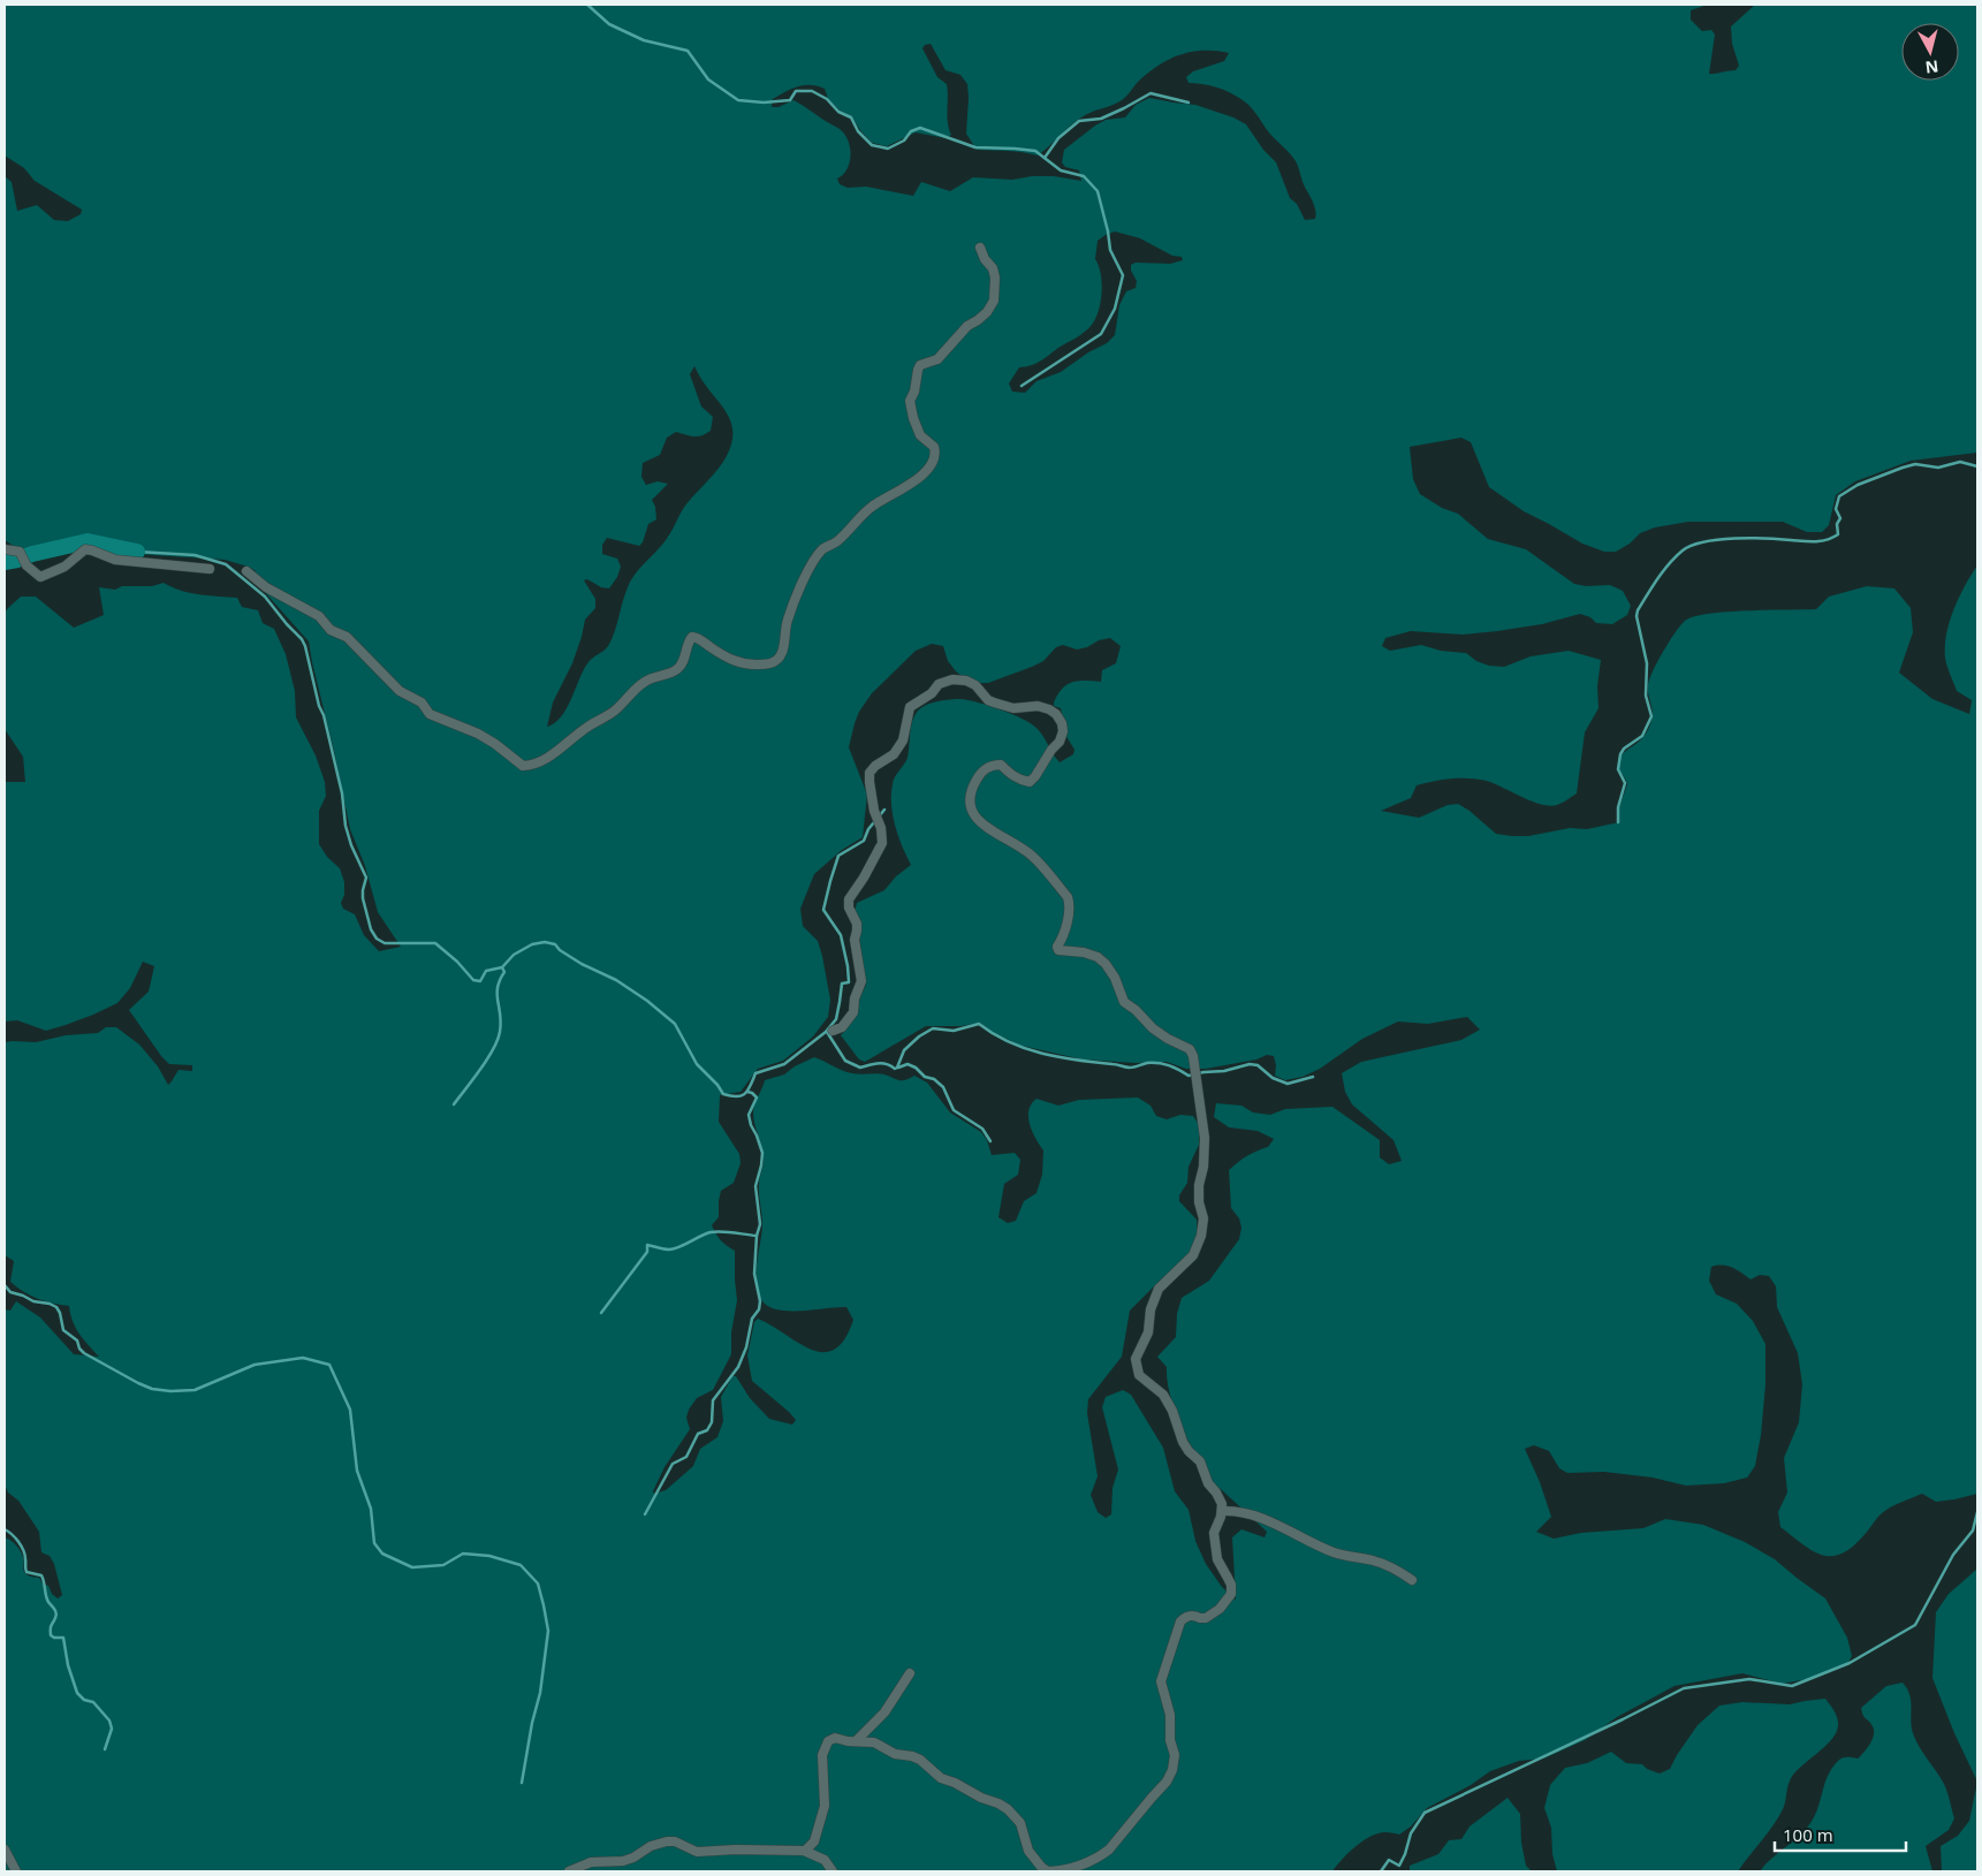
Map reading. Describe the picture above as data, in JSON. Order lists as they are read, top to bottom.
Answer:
{
  "scale_bar": "100 m",
  "north": "bottom"
}
